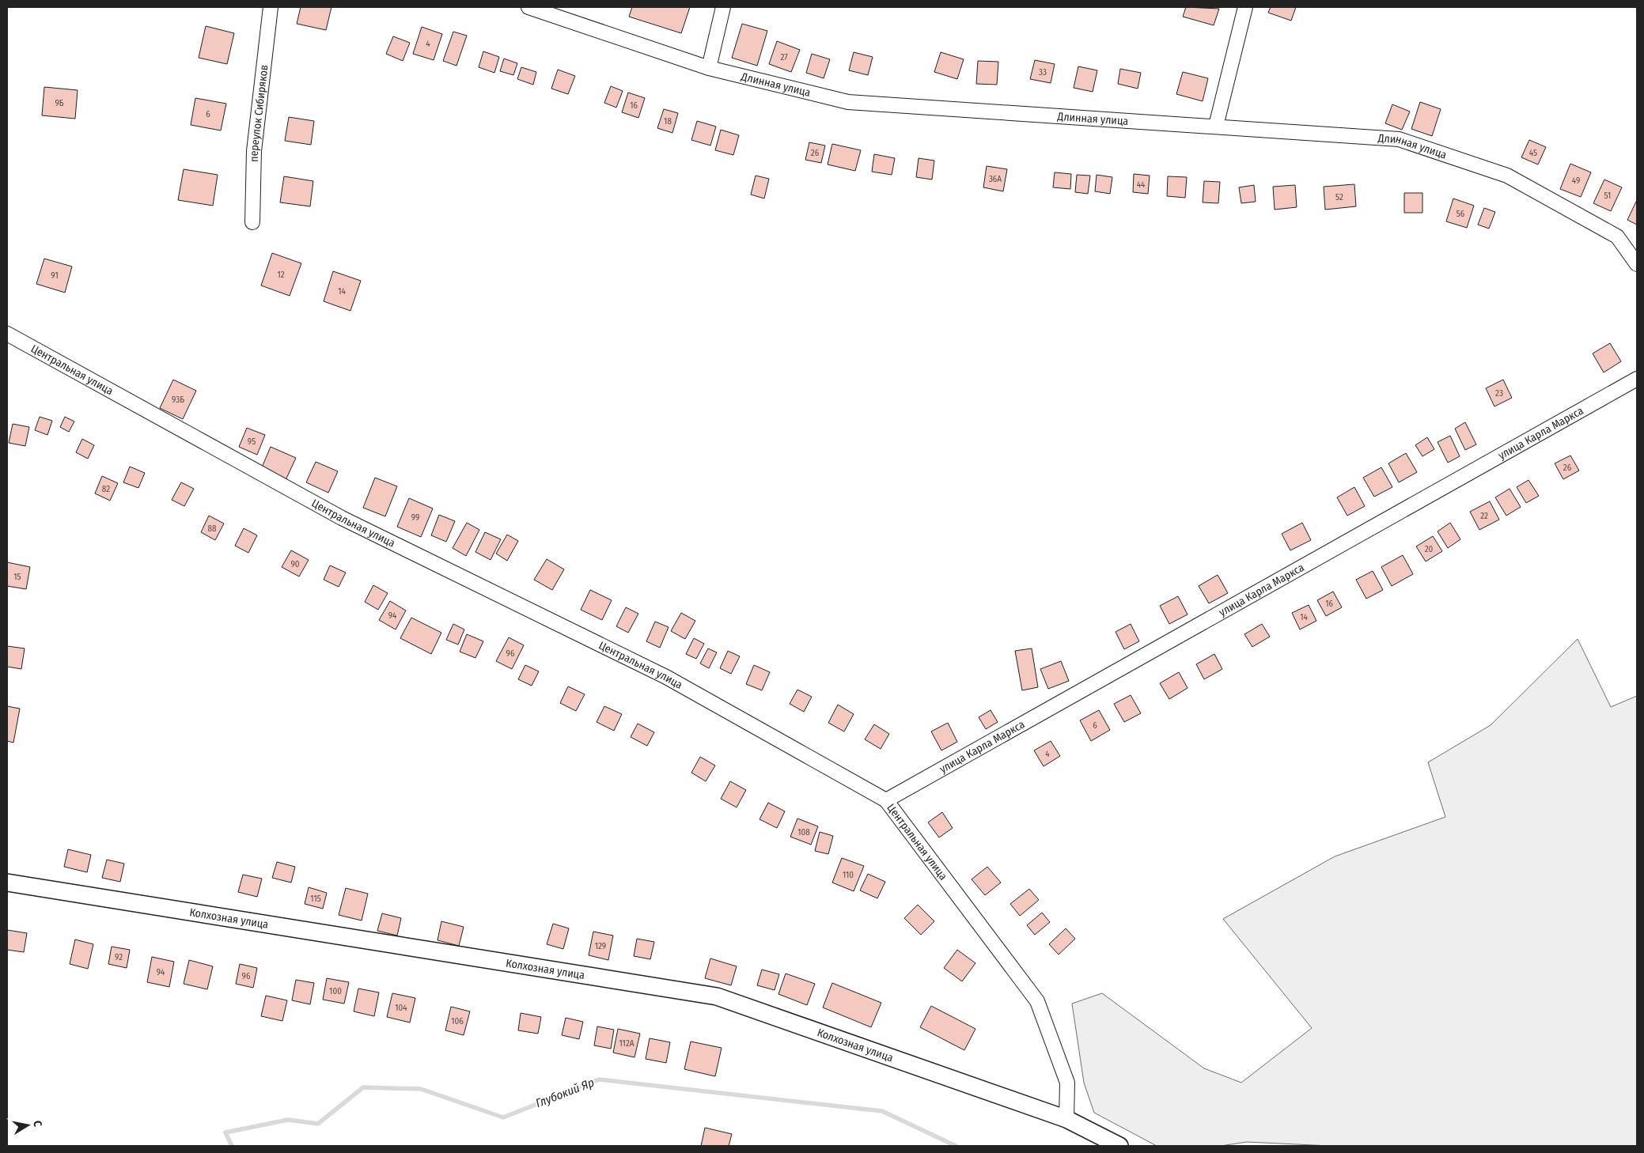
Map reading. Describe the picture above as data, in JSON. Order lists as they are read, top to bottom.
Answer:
{
  "streets": {
    "street": [
      "Длинная улица",
      "переулок Сибиряков",
      "Центральная улица",
      "улица Карла Маркса",
      "Колхозная улица"
    ]
  },
  "crossings": [
    ["Центральная улица", "улица Карла Маркса"],
    ["Центральная улица", "Колхозная улица"]
  ],
  "water": ["Глубокий Яр"],
  "house_numbers": [
    "4",
    "27",
    "33",
    "9Б",
    "16",
    "6",
    "18",
    "26",
    "45",
    "36А",
    "49",
    "44",
    "51",
    "52",
    "56",
    "12",
    "91",
    "14",
    "23",
    "93Б",
    "95",
    "26",
    "82",
    "22",
    "99",
    "88",
    "20",
    "90",
    "15",
    "16",
    "94",
    "14",
    "96",
    "6",
    "4",
    "108",
    "110",
    "115",
    "129",
    "92",
    "94",
    "96",
    "100",
    "104",
    "106",
    "112А"
  ],
  "north": "right"
}
